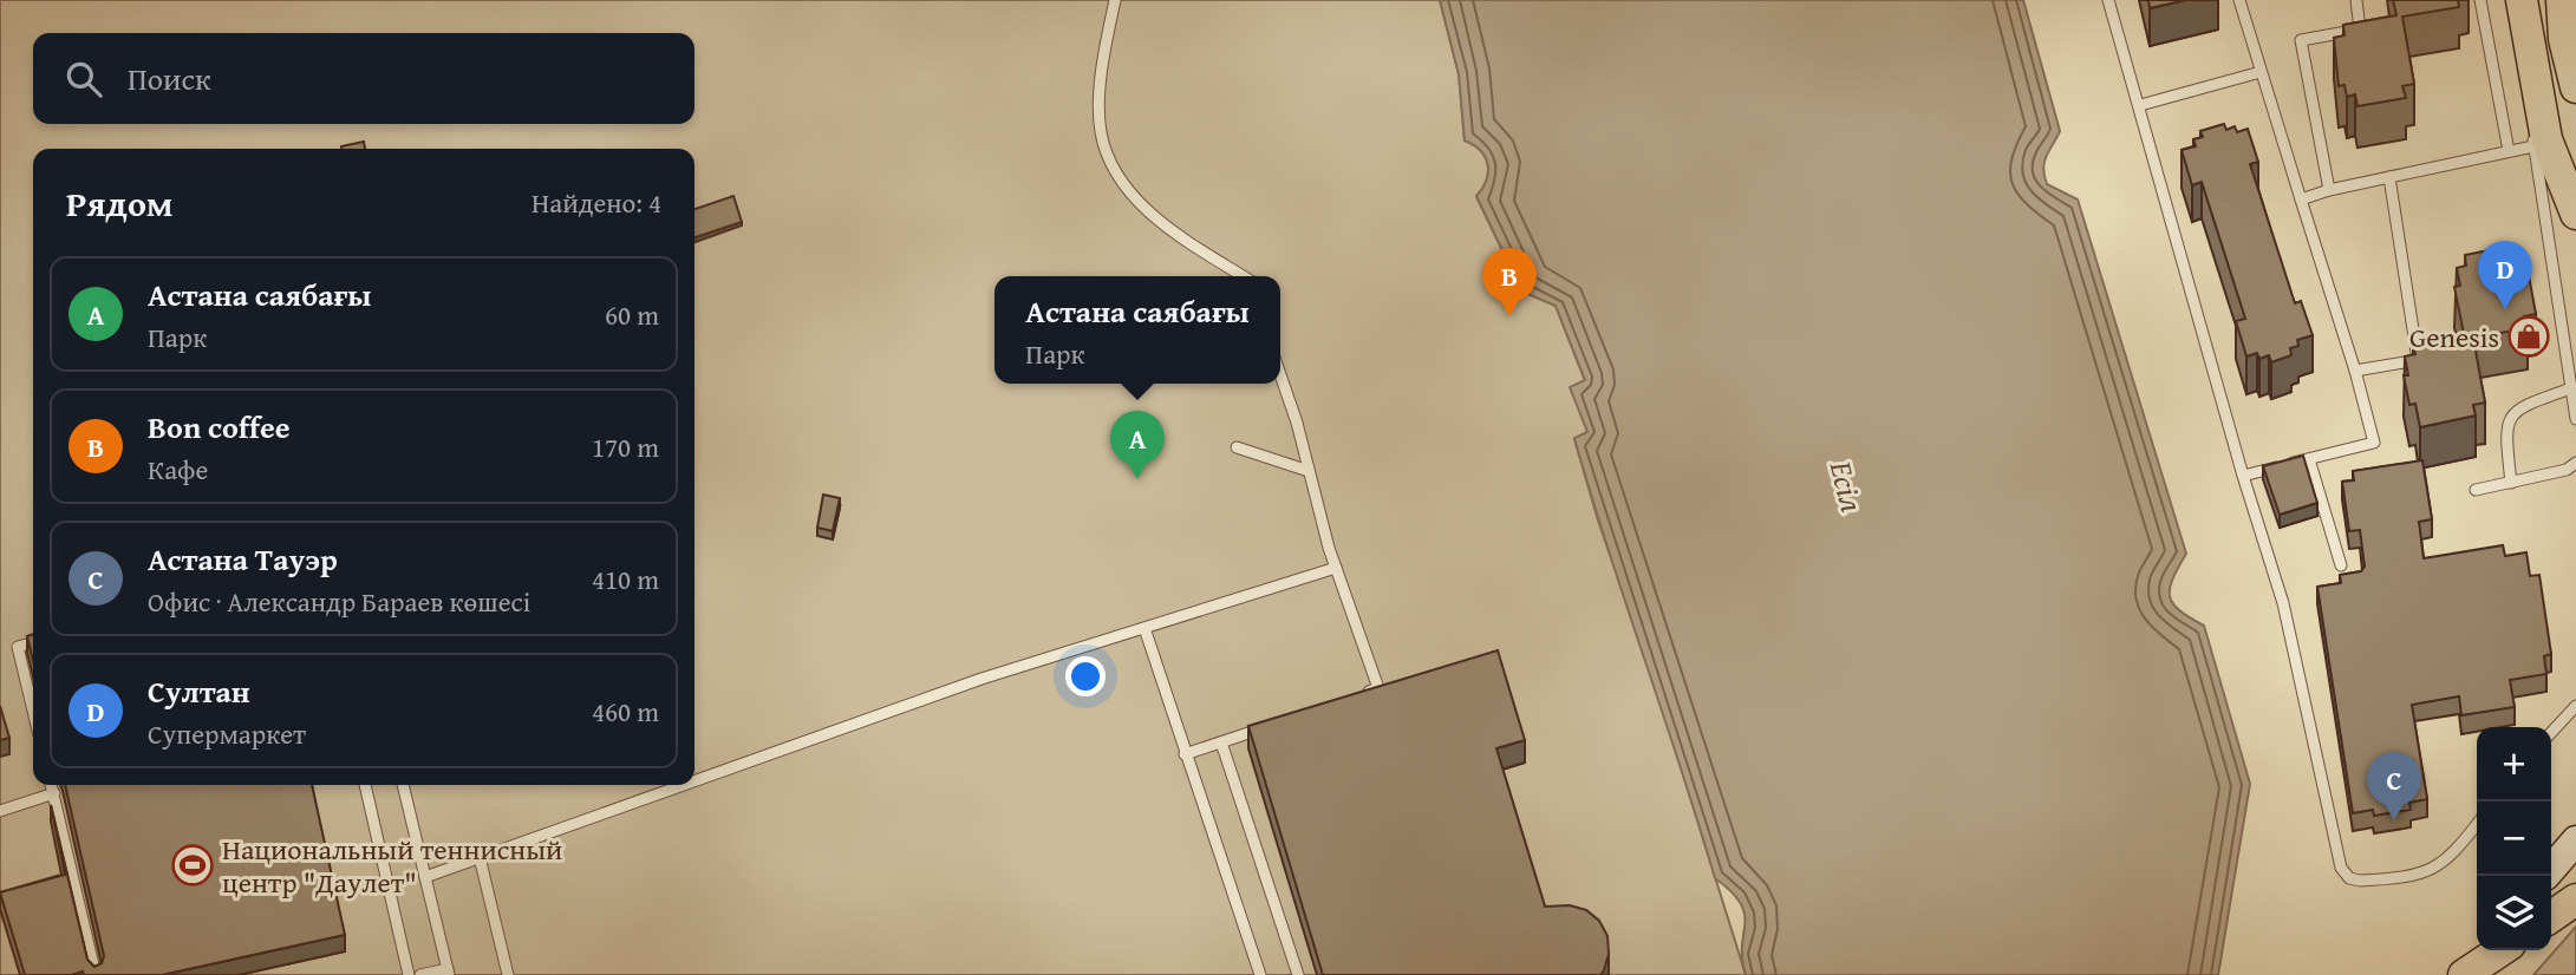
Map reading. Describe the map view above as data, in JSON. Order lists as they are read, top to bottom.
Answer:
{
  "water": ["Есіл"],
  "places": {
    "shop": ["Genesis"],
    "sports": ["Национальный теннисный центр \"Даулет\""]
  },
  "page": {
    "search": "Поиск",
    "heading": ["Рядом", "Найдено: 4"],
    "pins": [
      "D",
      "B",
      "A",
      "C"
    ],
    "list": [
      {
        "mark": "A",
        "name": "Астана саябағы",
        "note": "Парк",
        "value": "60 m"
      },
      {
        "mark": "B",
        "name": "Bon coffee",
        "note": "Кафе",
        "value": "170 m"
      },
      {
        "mark": "C",
        "name": "Астана Тауэр",
        "note": "Офис · Александр Бараев көшесі",
        "value": "410 m"
      },
      {
        "mark": "D",
        "name": "Султан",
        "note": "Супермаркет",
        "value": "460 m"
      }
    ],
    "popup": ["Астана саябағы", "Парк"],
    "map_buttons": ["+", "−"]
  }
}
